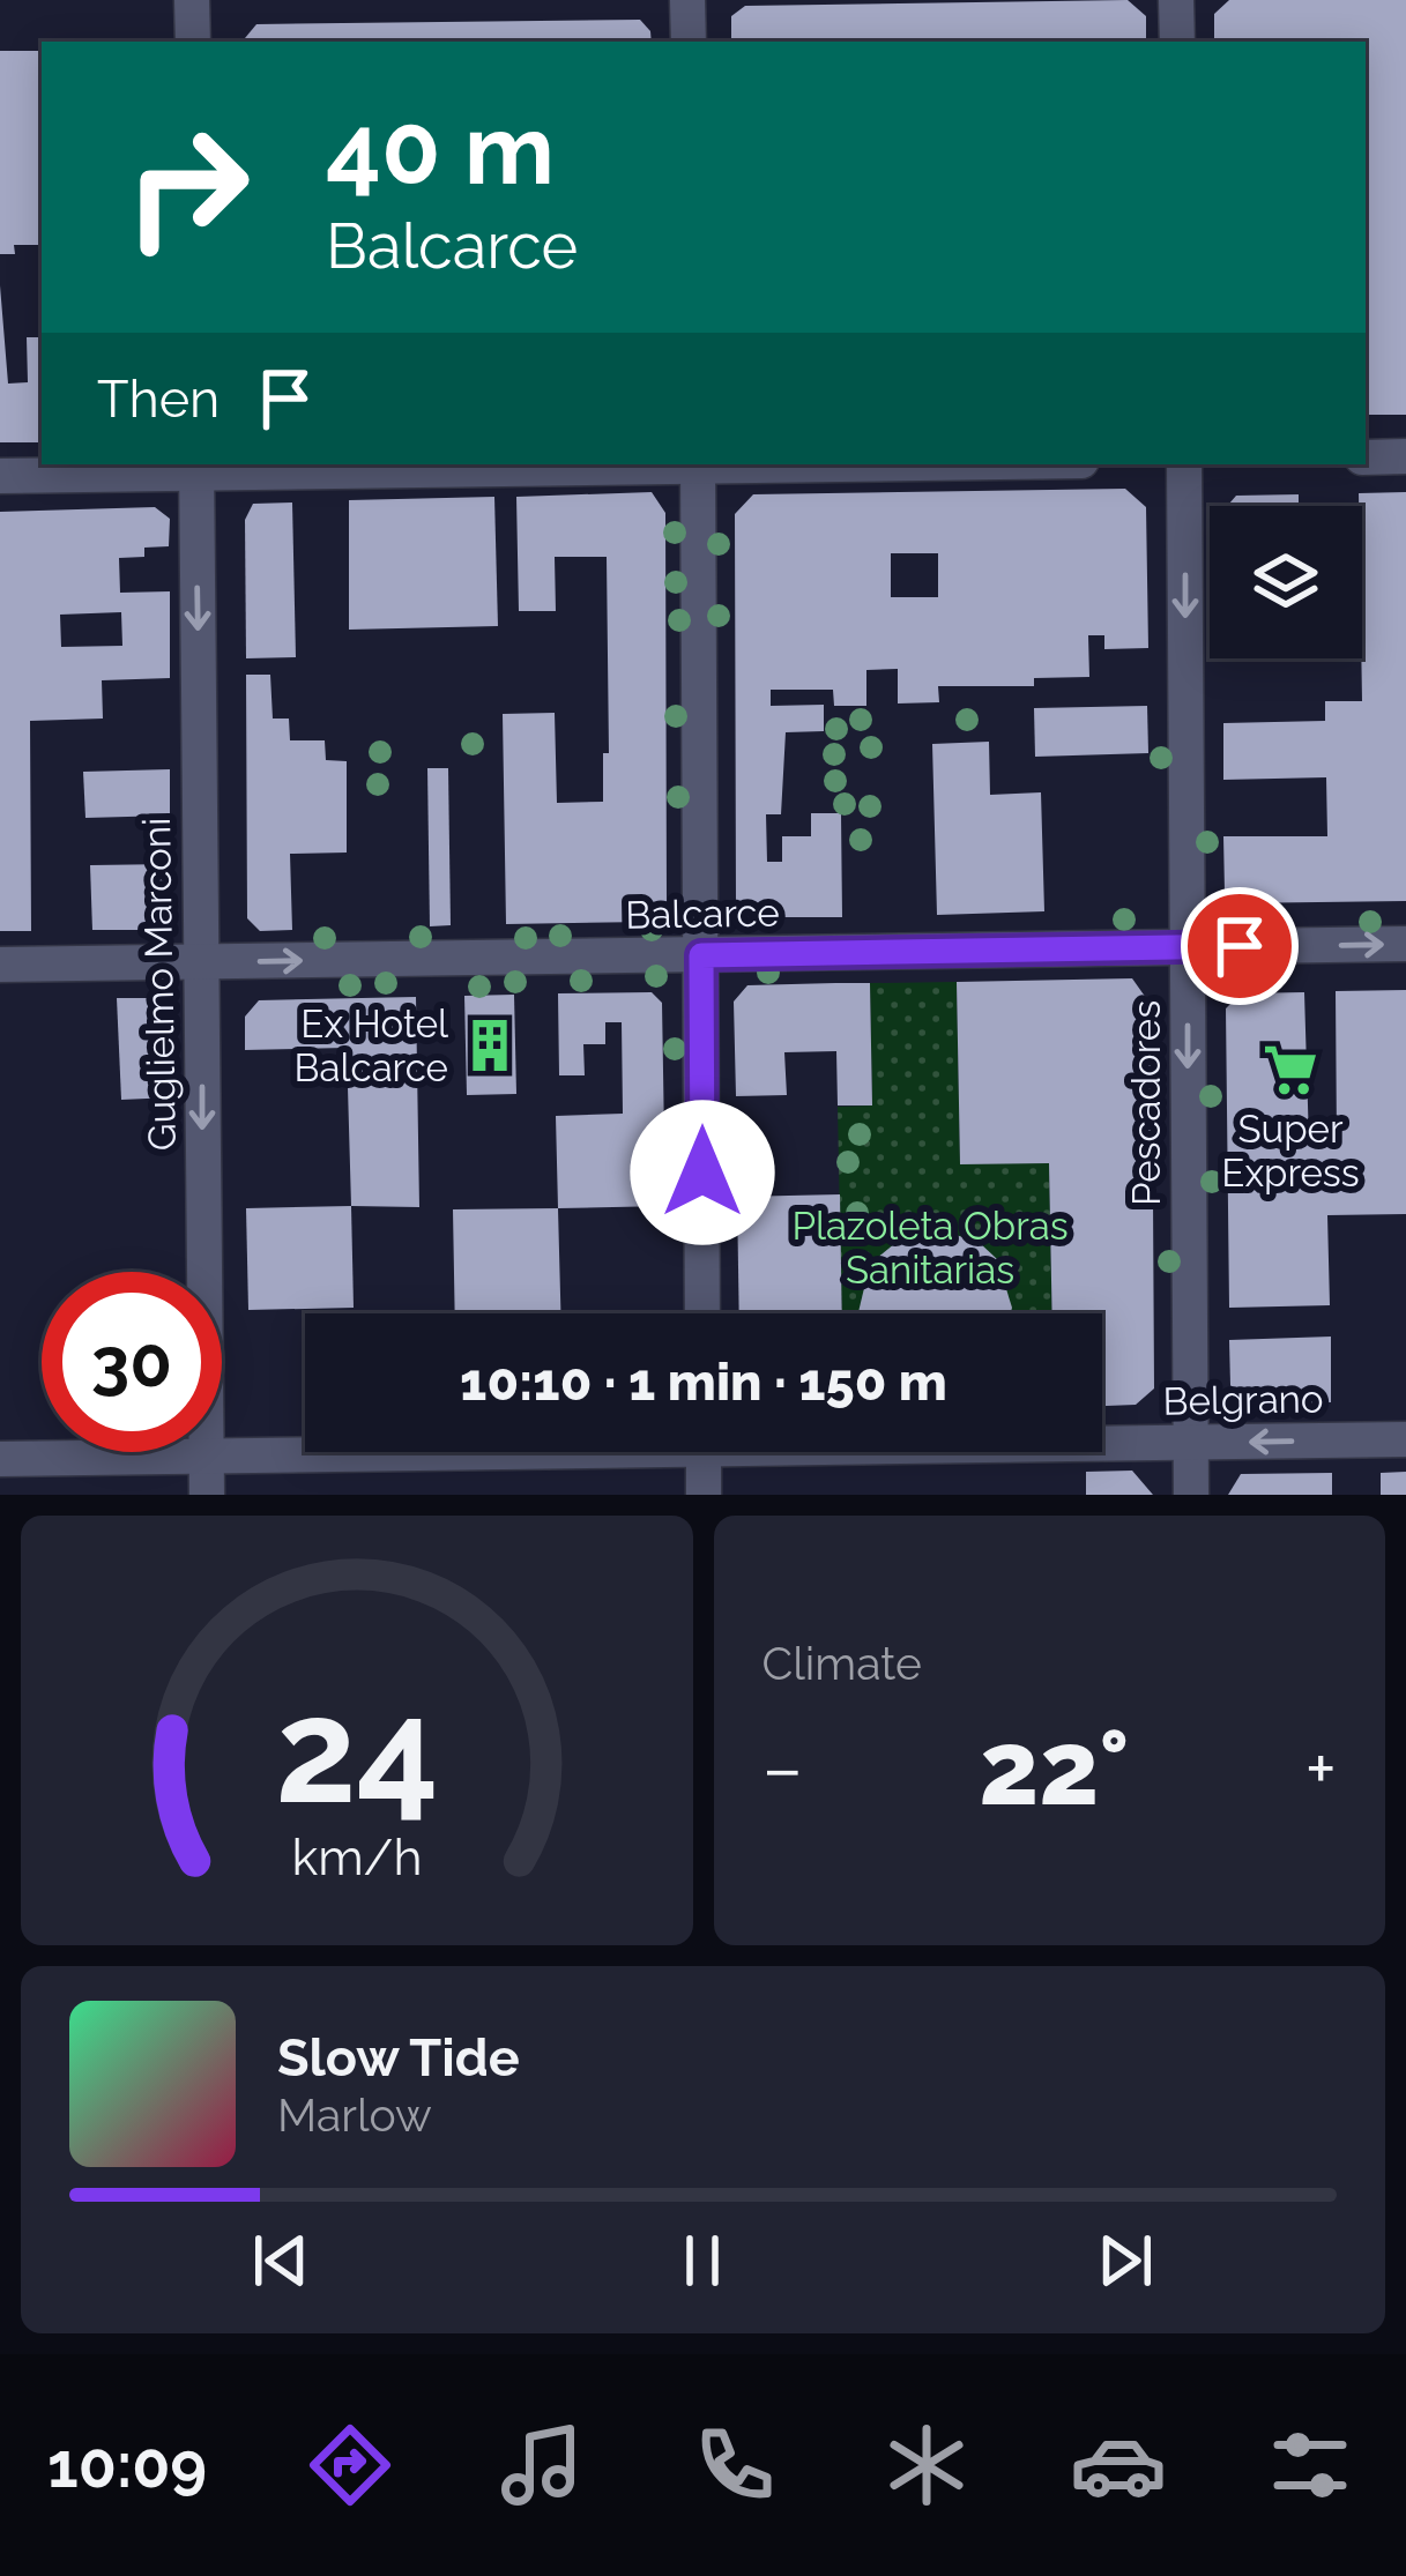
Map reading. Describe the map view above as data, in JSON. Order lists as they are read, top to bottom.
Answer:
{
  "streets": {
    "street": [
      "Balcarce",
      "Guglielmo Marconi",
      "Pescadores",
      "Belgrano"
    ]
  },
  "crossings": [
    ["Balcarce", "Guglielmo Marconi"],
    ["Balcarce", "Pescadores"],
    ["Guglielmo Marconi", "Belgrano"],
    ["Pescadores", "Belgrano"]
  ],
  "one_way": [
    "Balcarce",
    "Guglielmo Marconi",
    "Pescadores",
    "Belgrano"
  ],
  "parks": ["Plazoleta Obras Sanitarias"],
  "places": {
    "building": ["Ex Hotel Balcarce"],
    "supermarket": ["Super Express"]
  },
  "page": {
    "turn": ["40 m", "Balcarce"],
    "then": "Then",
    "limit": "30",
    "trip": "10:10 · 1 min · 150 m",
    "tile": "Climate",
    "heat": ["−", "22°", "+"],
    "song": ["Slow Tide", "Marlow"],
    "tabs": "10:09",
    "gauge": ["24", "km/h"]
  }
}
